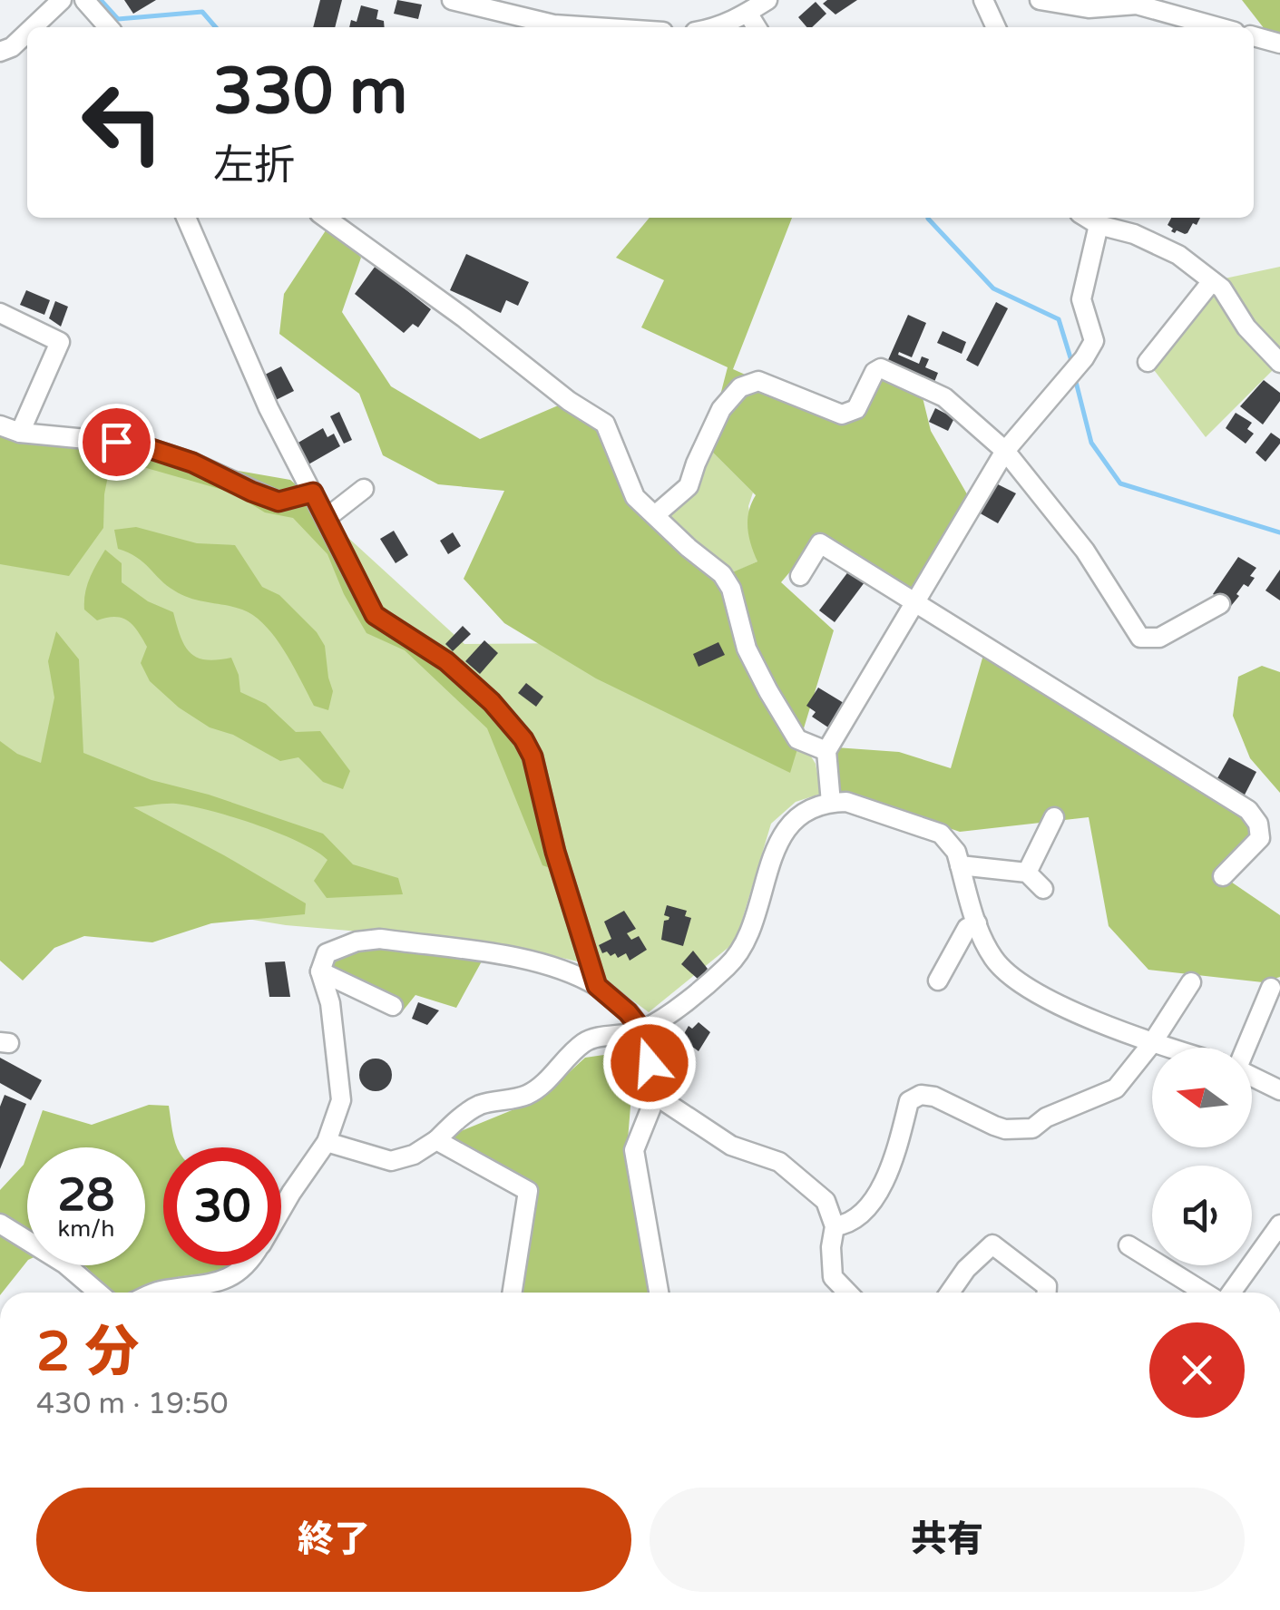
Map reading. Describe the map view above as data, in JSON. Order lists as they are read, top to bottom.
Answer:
{
  "north": "left",
  "page": {
    "turn": ["330 m", "左折"],
    "speed": "28 km/h",
    "limit": "30",
    "heading": ["2 分", "430 m · 19:50"],
    "buttons": ["終了", "共有"]
  }
}
